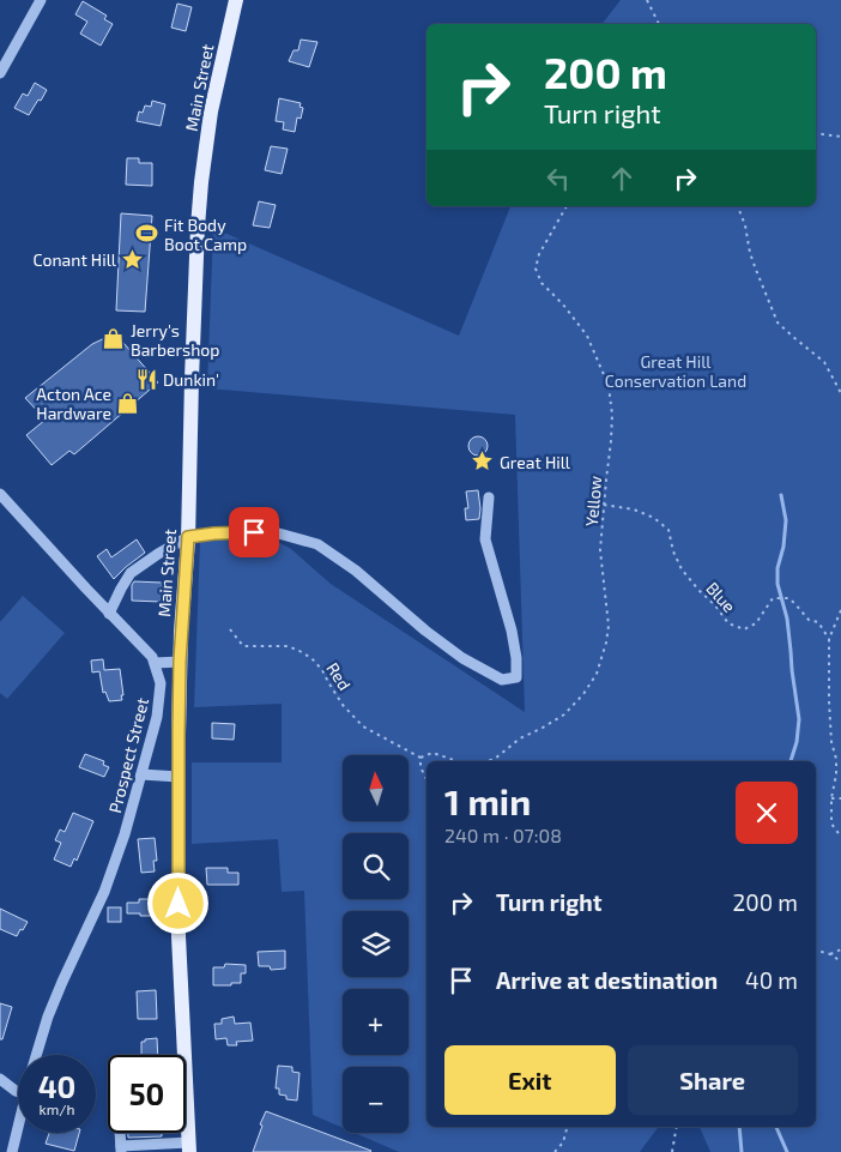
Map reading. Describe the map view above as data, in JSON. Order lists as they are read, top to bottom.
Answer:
{
  "streets": {
    "main road": ["Main Street"],
    "street": ["Prospect Street"],
    "path": ["Yellow", "Blue", "Red"]
  },
  "crossings": [
    ["Yellow", "Blue"]
  ],
  "parks": ["Great Hill Conservation Land"],
  "places": {
    "sports": ["Fit Body Boot Camp"],
    "place": ["Conant Hill", "Great Hill"],
    "shop": ["Jerry's Barbershop", "Acton Ace Hardware"],
    "restaurant": ["Dunkin'"]
  },
  "north": "top",
  "page": {
    "turn": ["200 m", "Turn right"],
    "map_buttons": ["+", "−"],
    "heading": ["1 min", "240 m · 07:08"],
    "list": [
      {
        "name": "Turn right",
        "value": "200 m"
      },
      {
        "name": "Arrive at destination",
        "value": "40 m"
      }
    ],
    "buttons": ["Exit", "Share"],
    "speed": "40 km/h",
    "limit": "50"
  }
}
